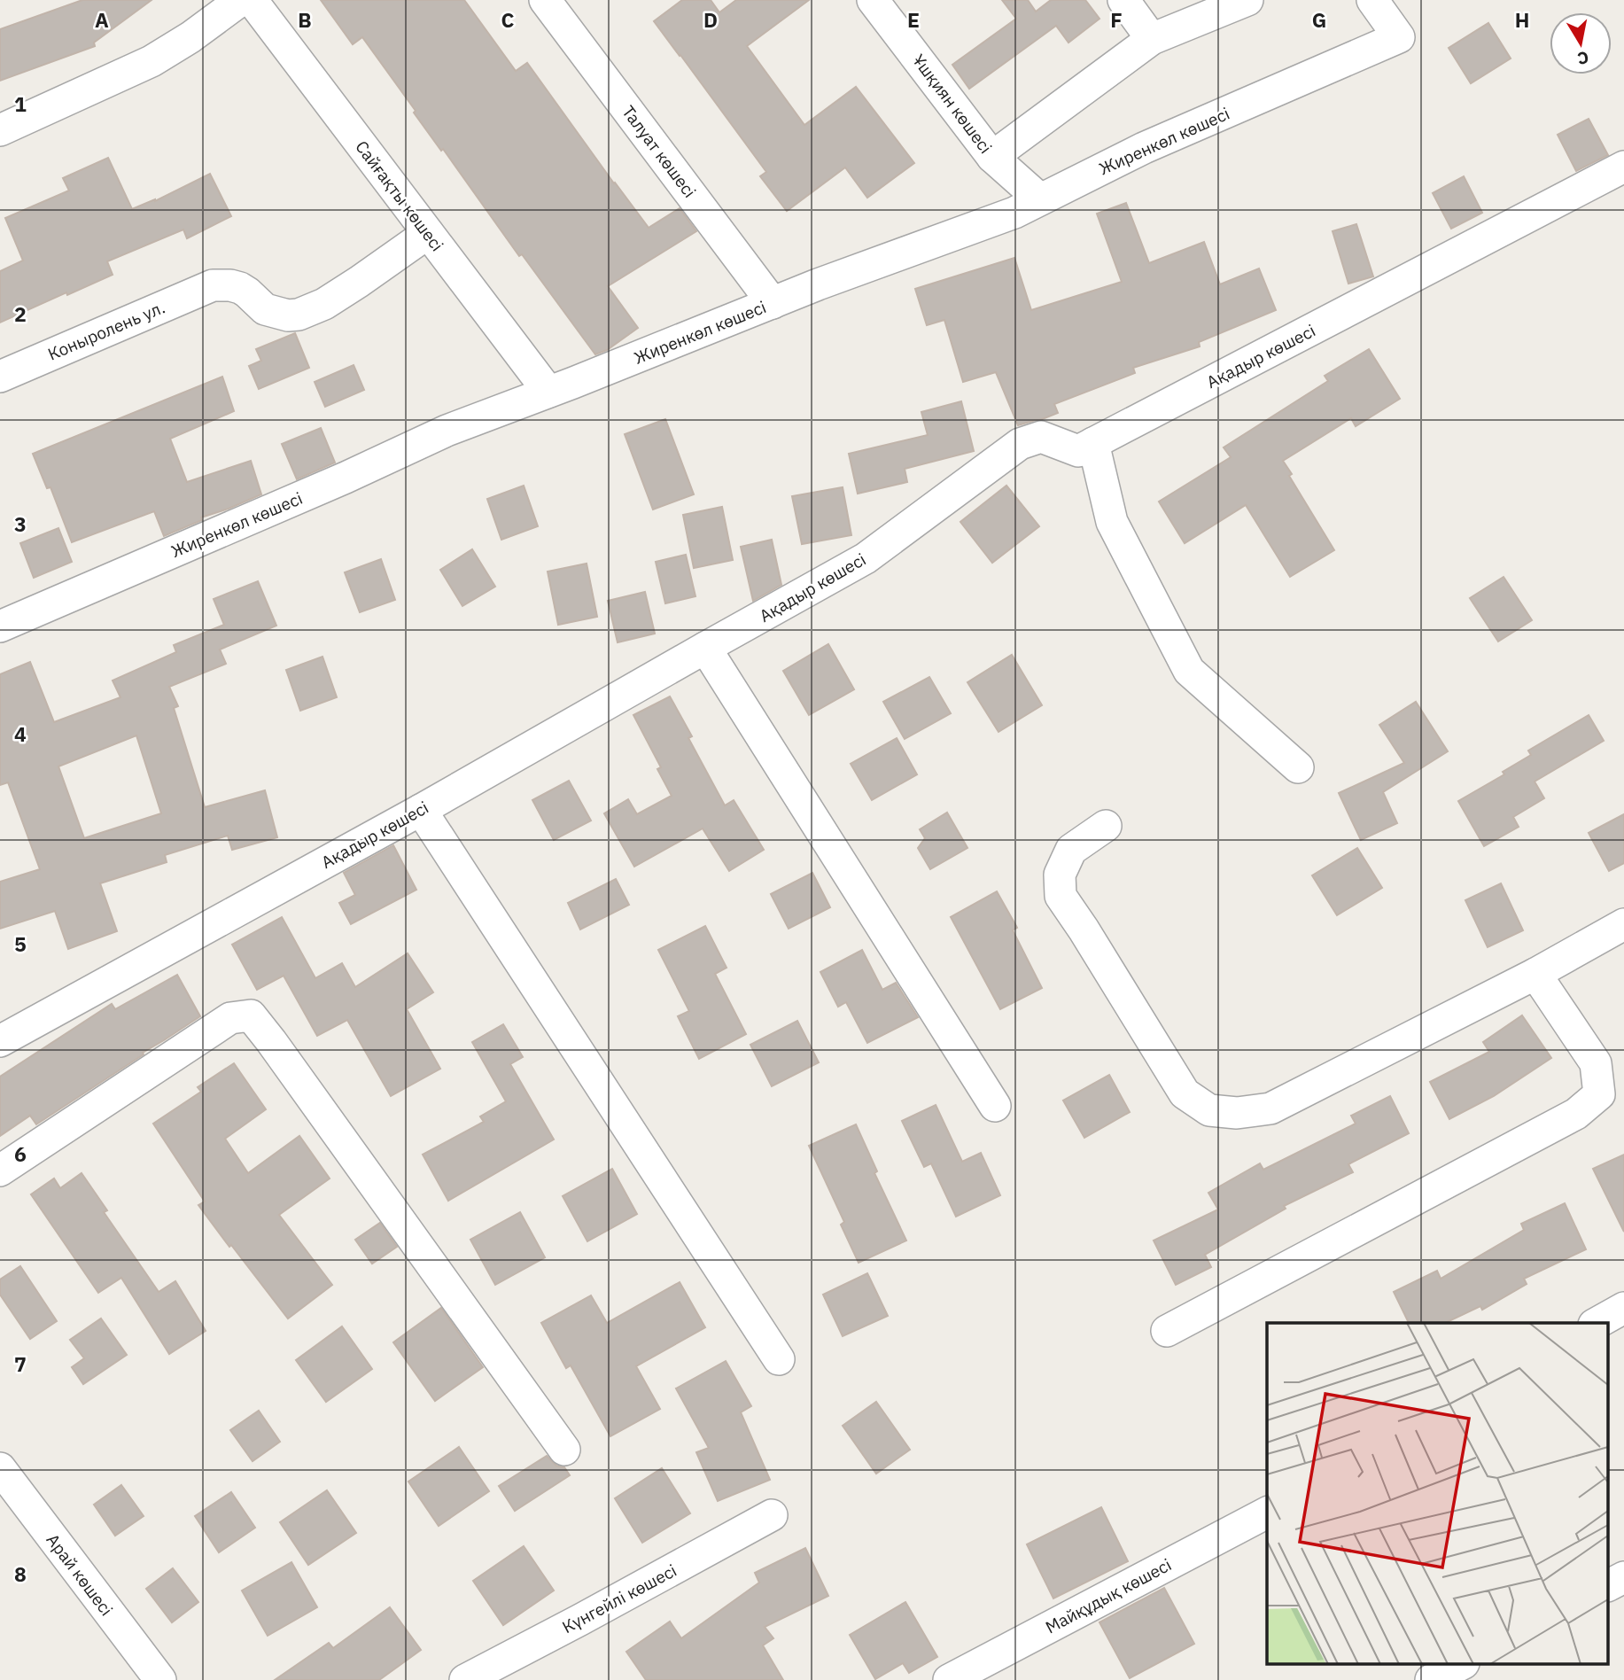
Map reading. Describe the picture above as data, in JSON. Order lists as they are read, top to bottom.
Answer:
{
  "streets": {
    "street": [
      "Ұшқиян көшесі",
      "Жиренкөл көшесі",
      "Талуат көшесі",
      "Сайғақты көшесі",
      "Коныролень ул.",
      "Ақадыр көшесі",
      "Арай көшесі",
      "Майқұдық көшесі",
      "Күнгейлі көшесі"
    ]
  },
  "crossings": [
    ["Ұшқиян көшесі", "Жиренкөл көшесі"],
    ["Жиренкөл көшесі", "Талуат көшесі"],
    ["Жиренкөл көшесі", "Сайғақты көшесі"],
    ["Сайғақты көшесі", "Коныролень ул."]
  ],
  "north": "bottom",
  "grid": {
    "columns": [
      "A",
      "B",
      "C",
      "D",
      "E",
      "F",
      "G",
      "H"
    ],
    "rows": [
      "1",
      "2",
      "3",
      "4",
      "5",
      "6",
      "7",
      "8"
    ]
  }
}
